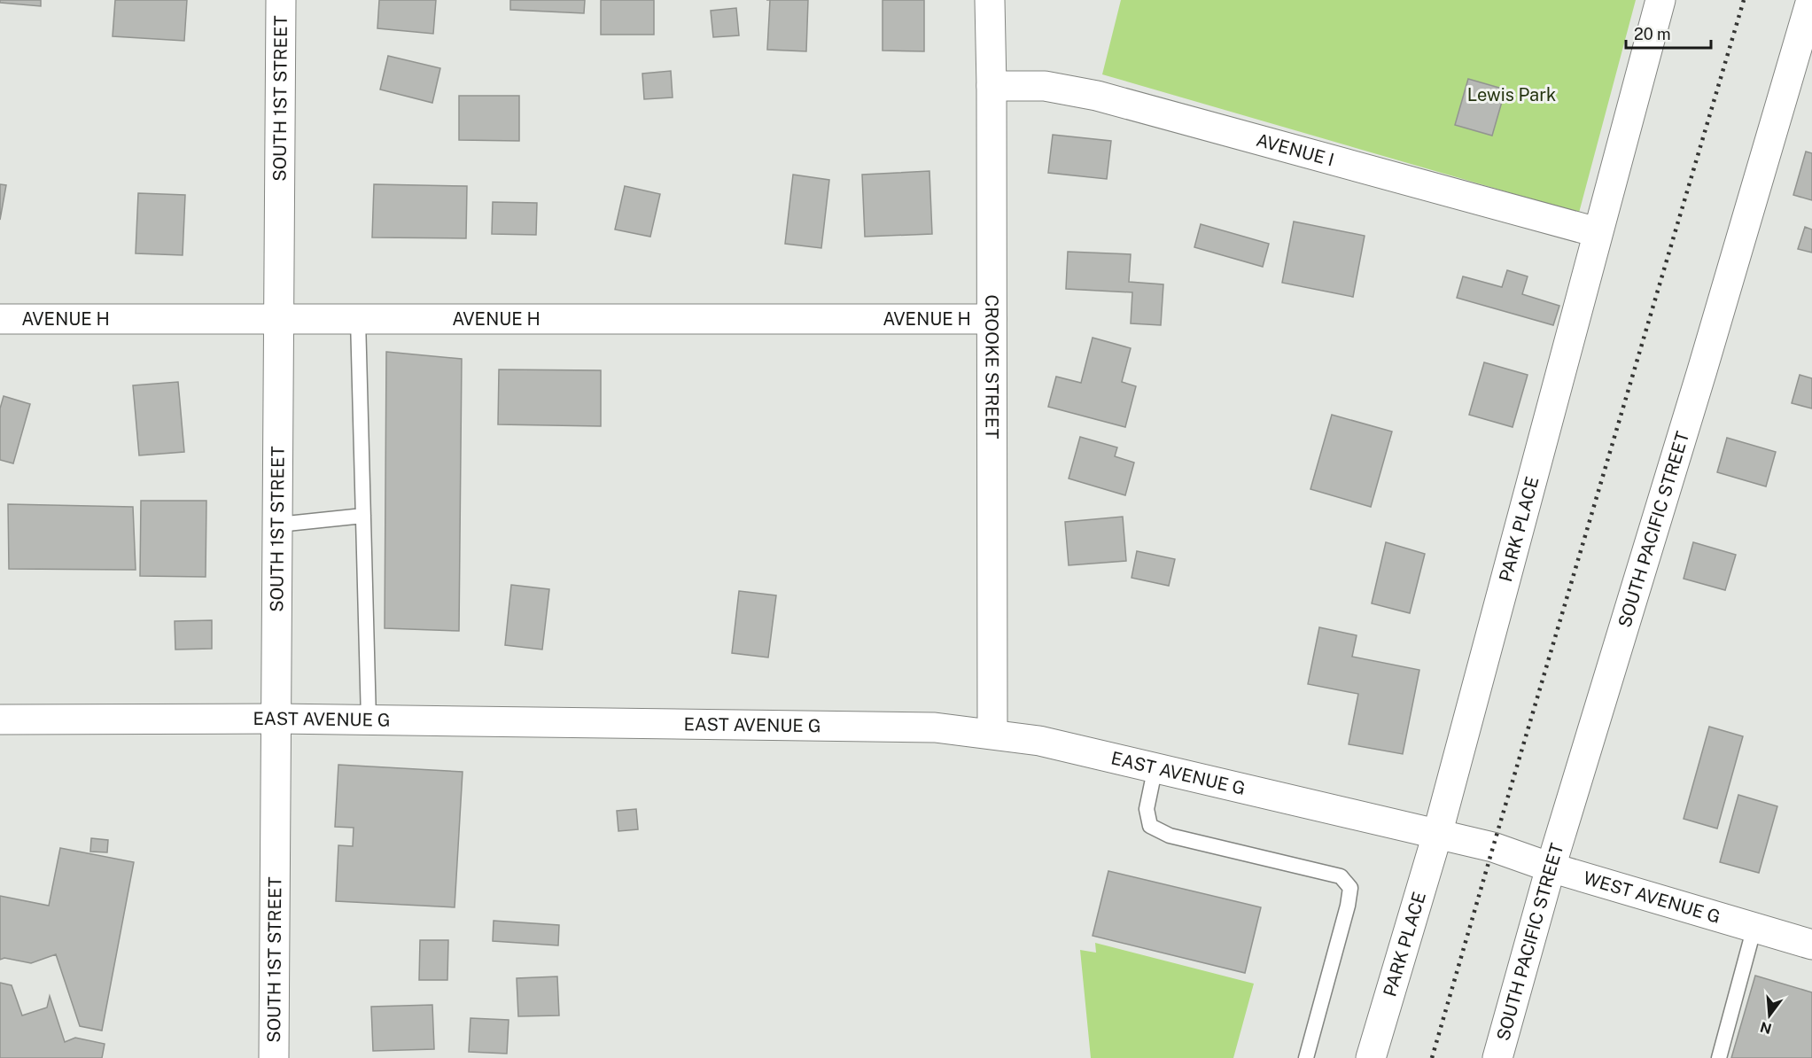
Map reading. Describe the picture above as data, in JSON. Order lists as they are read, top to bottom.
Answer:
{
  "streets": {
    "street": [
      "SOUTH 1ST STREET",
      "AVENUE I",
      "AVENUE H",
      "CROOKE STREET",
      "SOUTH PACIFIC STREET",
      "PARK PLACE",
      "EAST AVENUE G",
      "WEST AVENUE G"
    ]
  },
  "crossings": [
    ["SOUTH 1ST STREET", "AVENUE H"],
    ["SOUTH 1ST STREET", "EAST AVENUE G"],
    ["AVENUE I", "CROOKE STREET"],
    ["AVENUE I", "PARK PLACE"],
    ["AVENUE H", "CROOKE STREET"],
    ["CROOKE STREET", "EAST AVENUE G"],
    ["SOUTH PACIFIC STREET", "WEST AVENUE G"],
    ["PARK PLACE", "EAST AVENUE G"],
    ["EAST AVENUE G", "WEST AVENUE G"]
  ],
  "parks": ["Lewis Park"],
  "scale_bar": "20 m",
  "north": "bottom"
}
